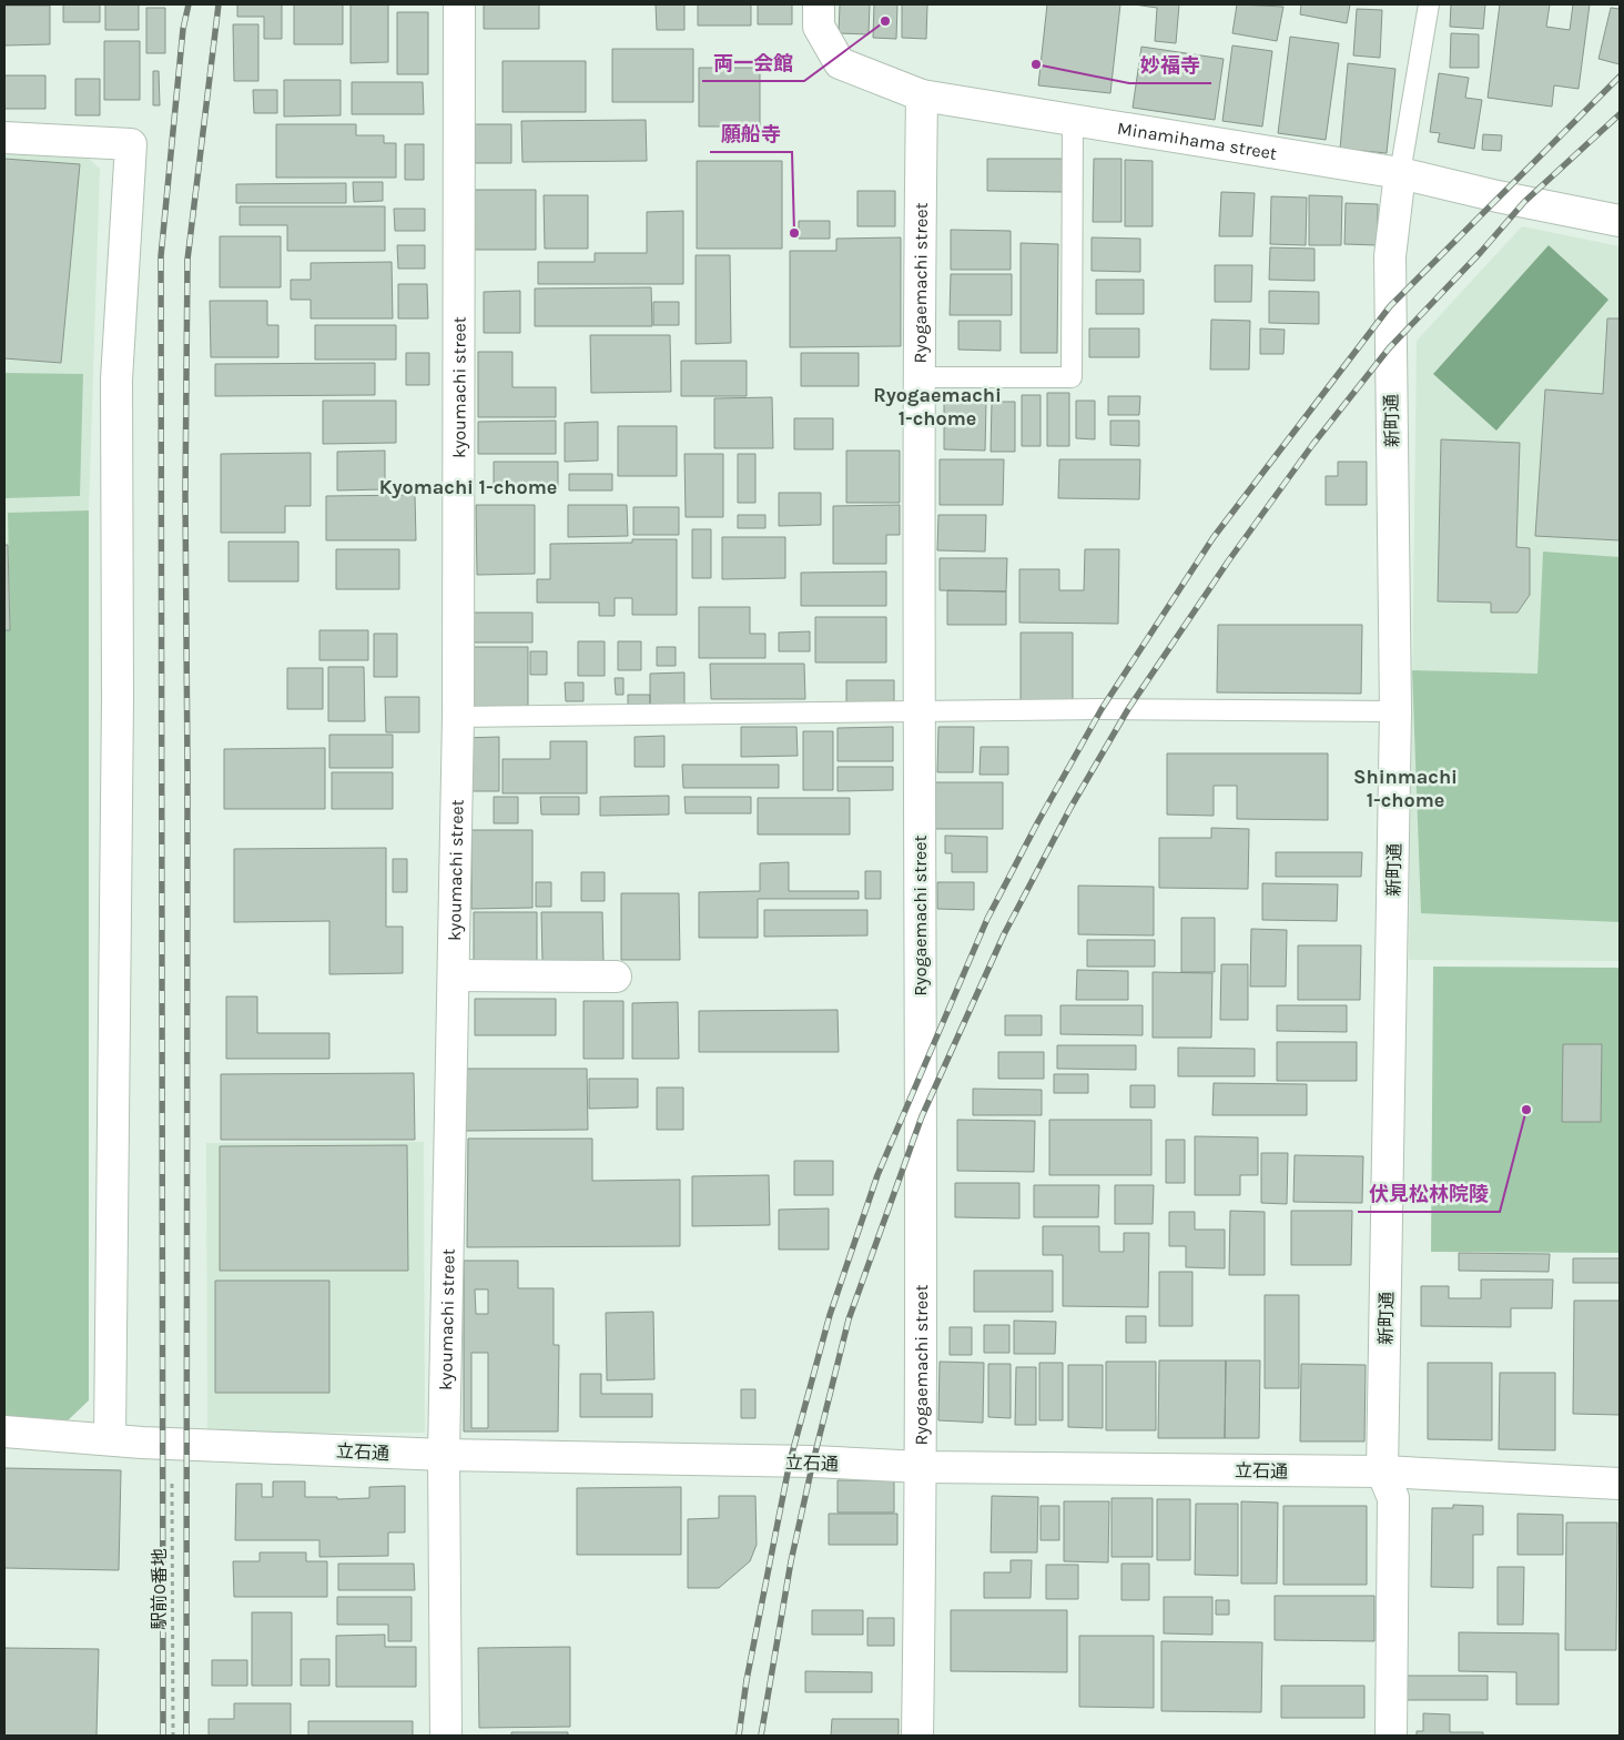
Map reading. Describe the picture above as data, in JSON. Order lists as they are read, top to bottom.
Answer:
{
  "streets": {
    "street": [
      "Minamihama street",
      "Ryogaemachi street",
      "kyoumachi street",
      "新町通",
      "立石通"
    ],
    "path": ["駅前0番地"]
  },
  "crossings": [
    ["Minamihama street", "Ryogaemachi street"],
    ["Minamihama street", "新町通"],
    ["Ryogaemachi street", "立石通"],
    ["kyoumachi street", "立石通"],
    ["新町通", "立石通"],
    ["立石通", "駅前0番地"]
  ],
  "districts": ["Ryogaemachi 1-chome", "Kyomachi 1-chome", "Shinmachi 1-chome"],
  "places": [
    "両一会館",
    "妙福寺",
    "願船寺",
    "伏見松林院陵"
  ]
}
